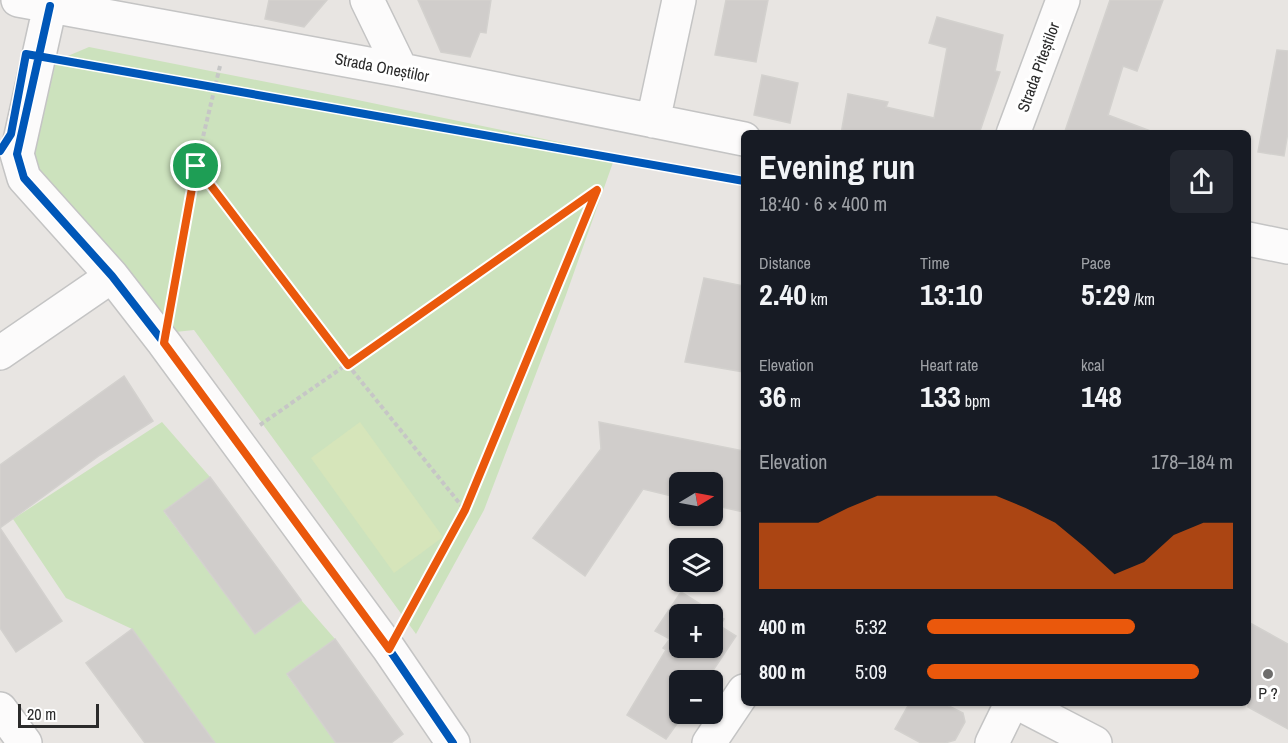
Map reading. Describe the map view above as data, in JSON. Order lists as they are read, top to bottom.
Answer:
{
  "streets": {
    "street": ["Strada Oneștilor", "Strada Piteștilor"]
  },
  "places": ["P ?"],
  "scale_bar": "20 m",
  "north": "right",
  "page": {
    "heading": ["Evening run", "18:40 · 6 × 400 m"],
    "stats": [
      ["Distance", "2.40 km"],
      ["Time", "13:10"],
      ["Pace", "5:29 /km"],
      ["Elevation", "36 m"],
      ["Heart rate", "133 bpm"],
      ["kcal", "148"]
    ],
    "chart": ["Elevation", "178–184 m"],
    "map_buttons": ["+", "−"],
    "list": [
      {
        "name": "400 m",
        "note": "5:32"
      },
      {
        "name": "800 m",
        "note": "5:09"
      }
    ],
    "scale": "20 m"
  }
}
